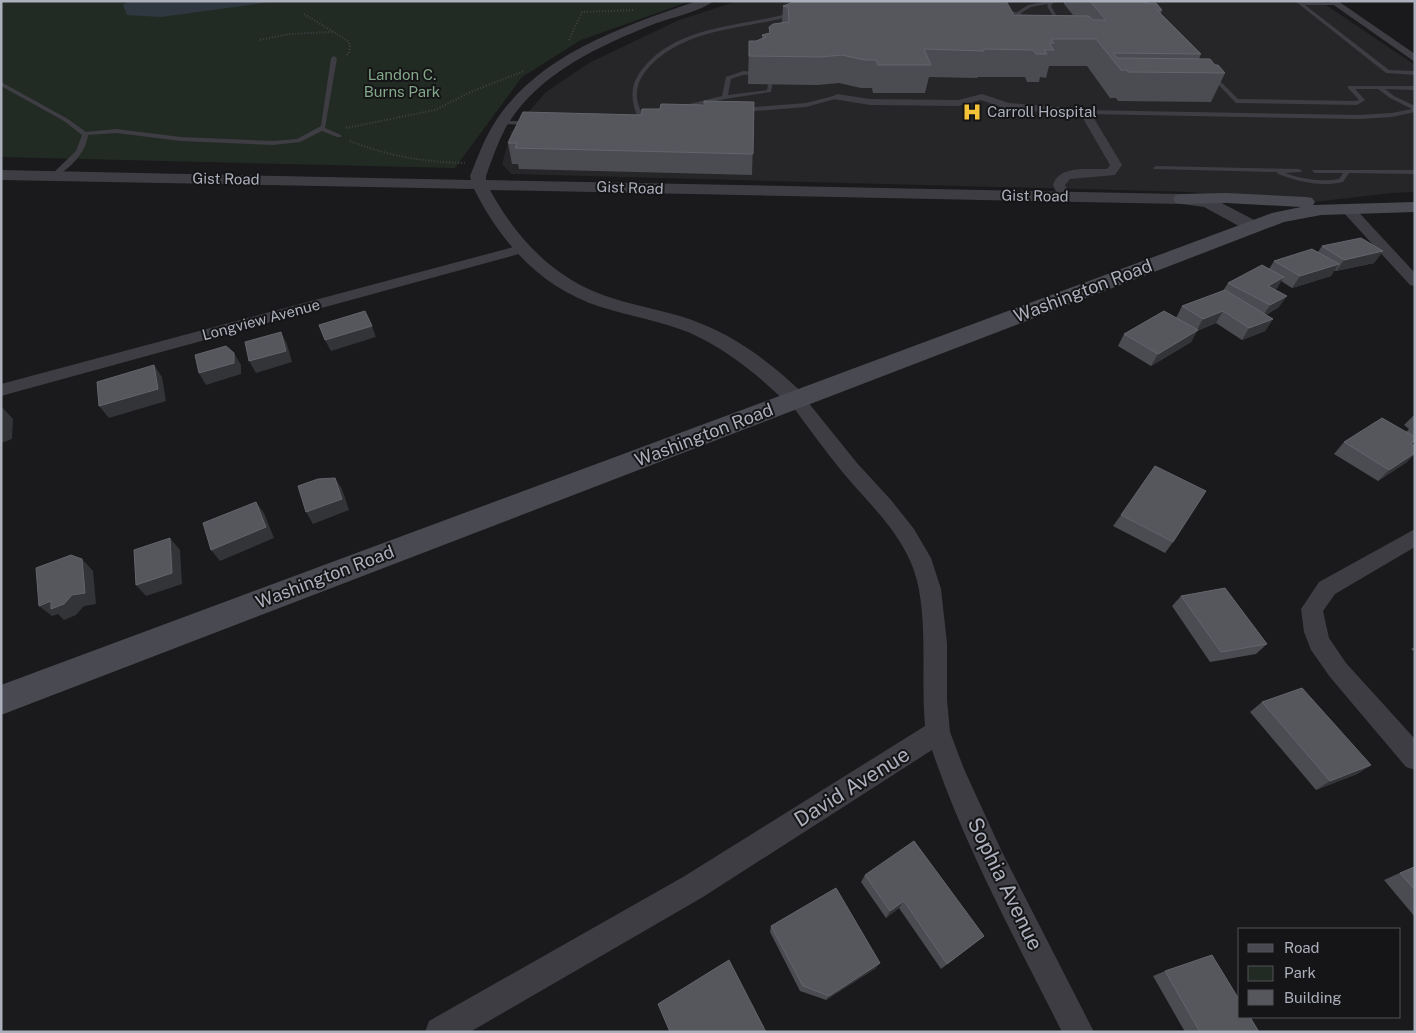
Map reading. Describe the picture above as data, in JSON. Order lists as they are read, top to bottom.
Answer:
{
  "streets": {
    "main road": ["Washington Road"],
    "street": [
      "Gist Road",
      "Longview Avenue",
      "David Avenue",
      "Sophia Avenue"
    ]
  },
  "crossings": [
    ["Gist Road", "Washington Road"],
    ["David Avenue", "Sophia Avenue"]
  ],
  "parks": ["Landon C. Burns Park"],
  "places": {
    "hospital": ["Carroll Hospital"]
  },
  "legend": ["Road", "Park", "Building"]
}
